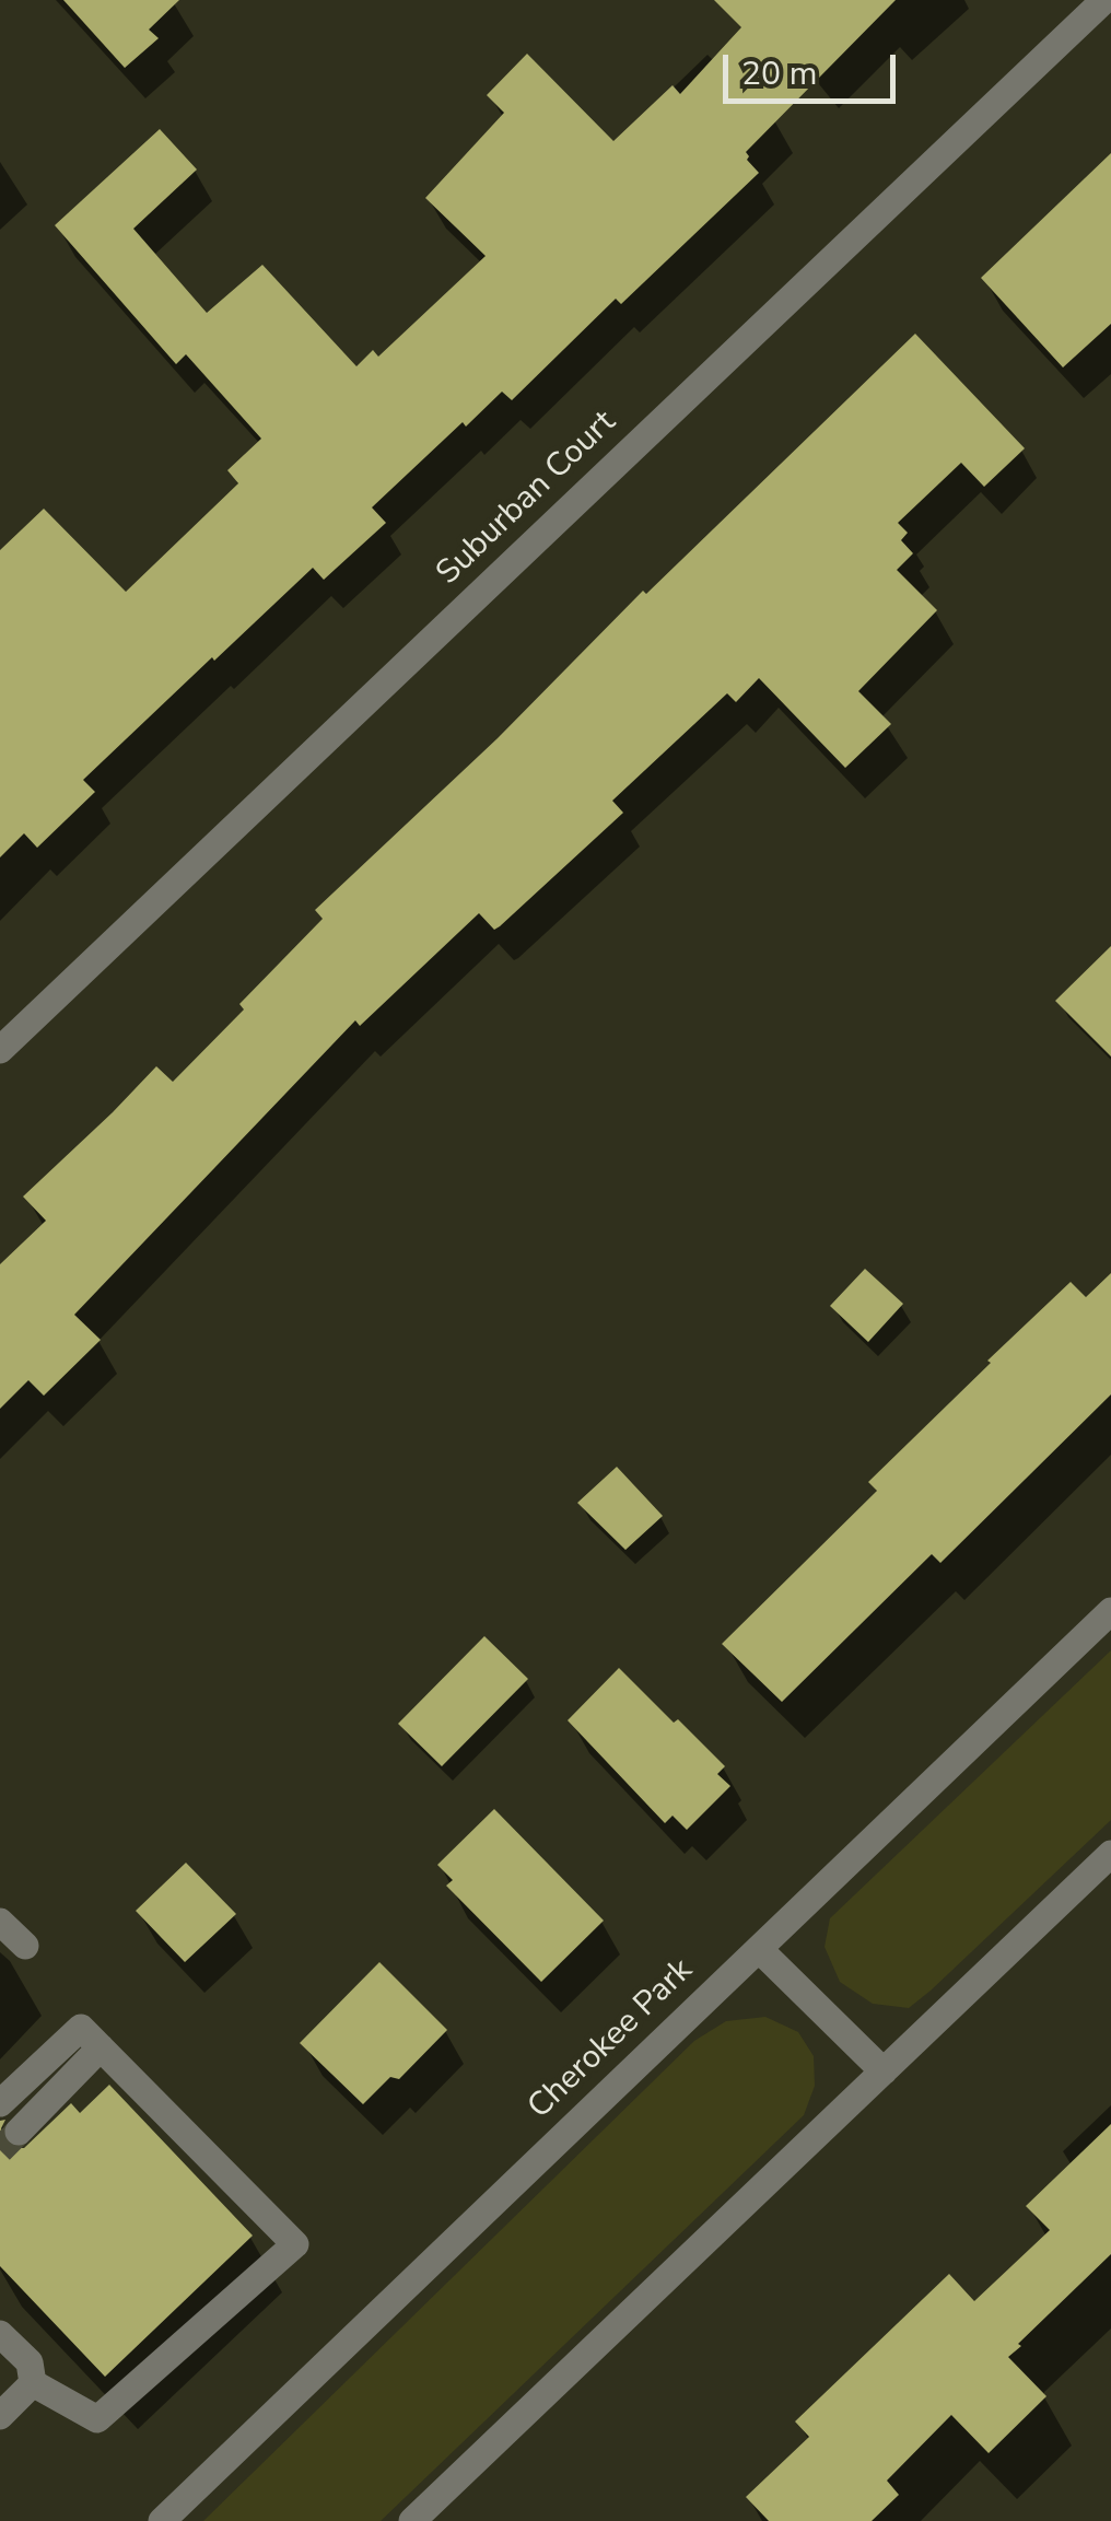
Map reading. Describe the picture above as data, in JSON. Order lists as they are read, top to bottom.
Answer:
{
  "streets": {
    "street": ["Suburban Court", "Cherokee Park"]
  },
  "scale_bar": "20 m"
}
